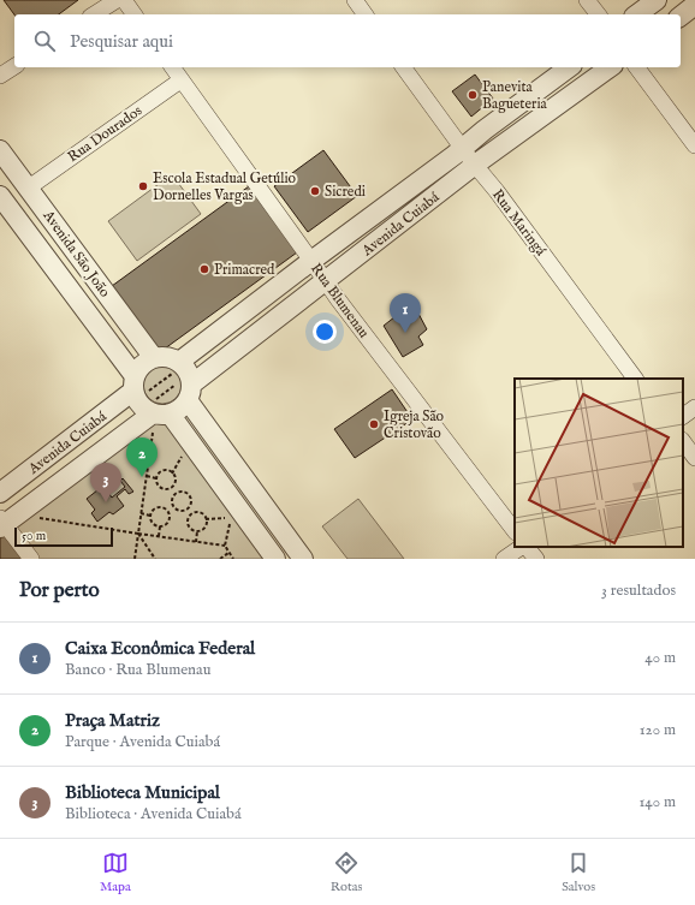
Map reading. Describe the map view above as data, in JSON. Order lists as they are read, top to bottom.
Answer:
{
  "streets": {
    "street": [
      "Rua Dourados",
      "Rua Maringá",
      "Avenida Cuiabá",
      "Avenida São João",
      "Rua Blumenau"
    ]
  },
  "crossings": [
    ["Rua Dourados", "Avenida São João"],
    ["Rua Dourados", "Rua Blumenau"],
    ["Rua Maringá", "Avenida Cuiabá"],
    ["Avenida Cuiabá", "Avenida São João"],
    ["Avenida Cuiabá", "Rua Blumenau"]
  ],
  "places": [
    "Panevita Bagueteria",
    "Escola Estadual Getúlio Dornelles Vargas",
    "Sicredi",
    "Primacred",
    "Igreja São Cristovão"
  ],
  "scale_bar": "50 m",
  "page": {
    "search": "Pesquisar aqui",
    "pins": ["1", "2", "3"],
    "scale": "50 m",
    "heading": ["Por perto", "3 resultados"],
    "list": [
      {
        "mark": "1",
        "name": "Caixa Econômica Federal",
        "note": "Banco · Rua Blumenau",
        "value": "40 m"
      },
      {
        "mark": "2",
        "name": "Praça Matriz",
        "note": "Parque · Avenida Cuiabá",
        "value": "120 m"
      },
      {
        "mark": "3",
        "name": "Biblioteca Municipal",
        "note": "Biblioteca · Avenida Cuiabá",
        "value": "140 m"
      }
    ],
    "nav": ["Mapa", "Rotas", "Salvos"]
  }
}
